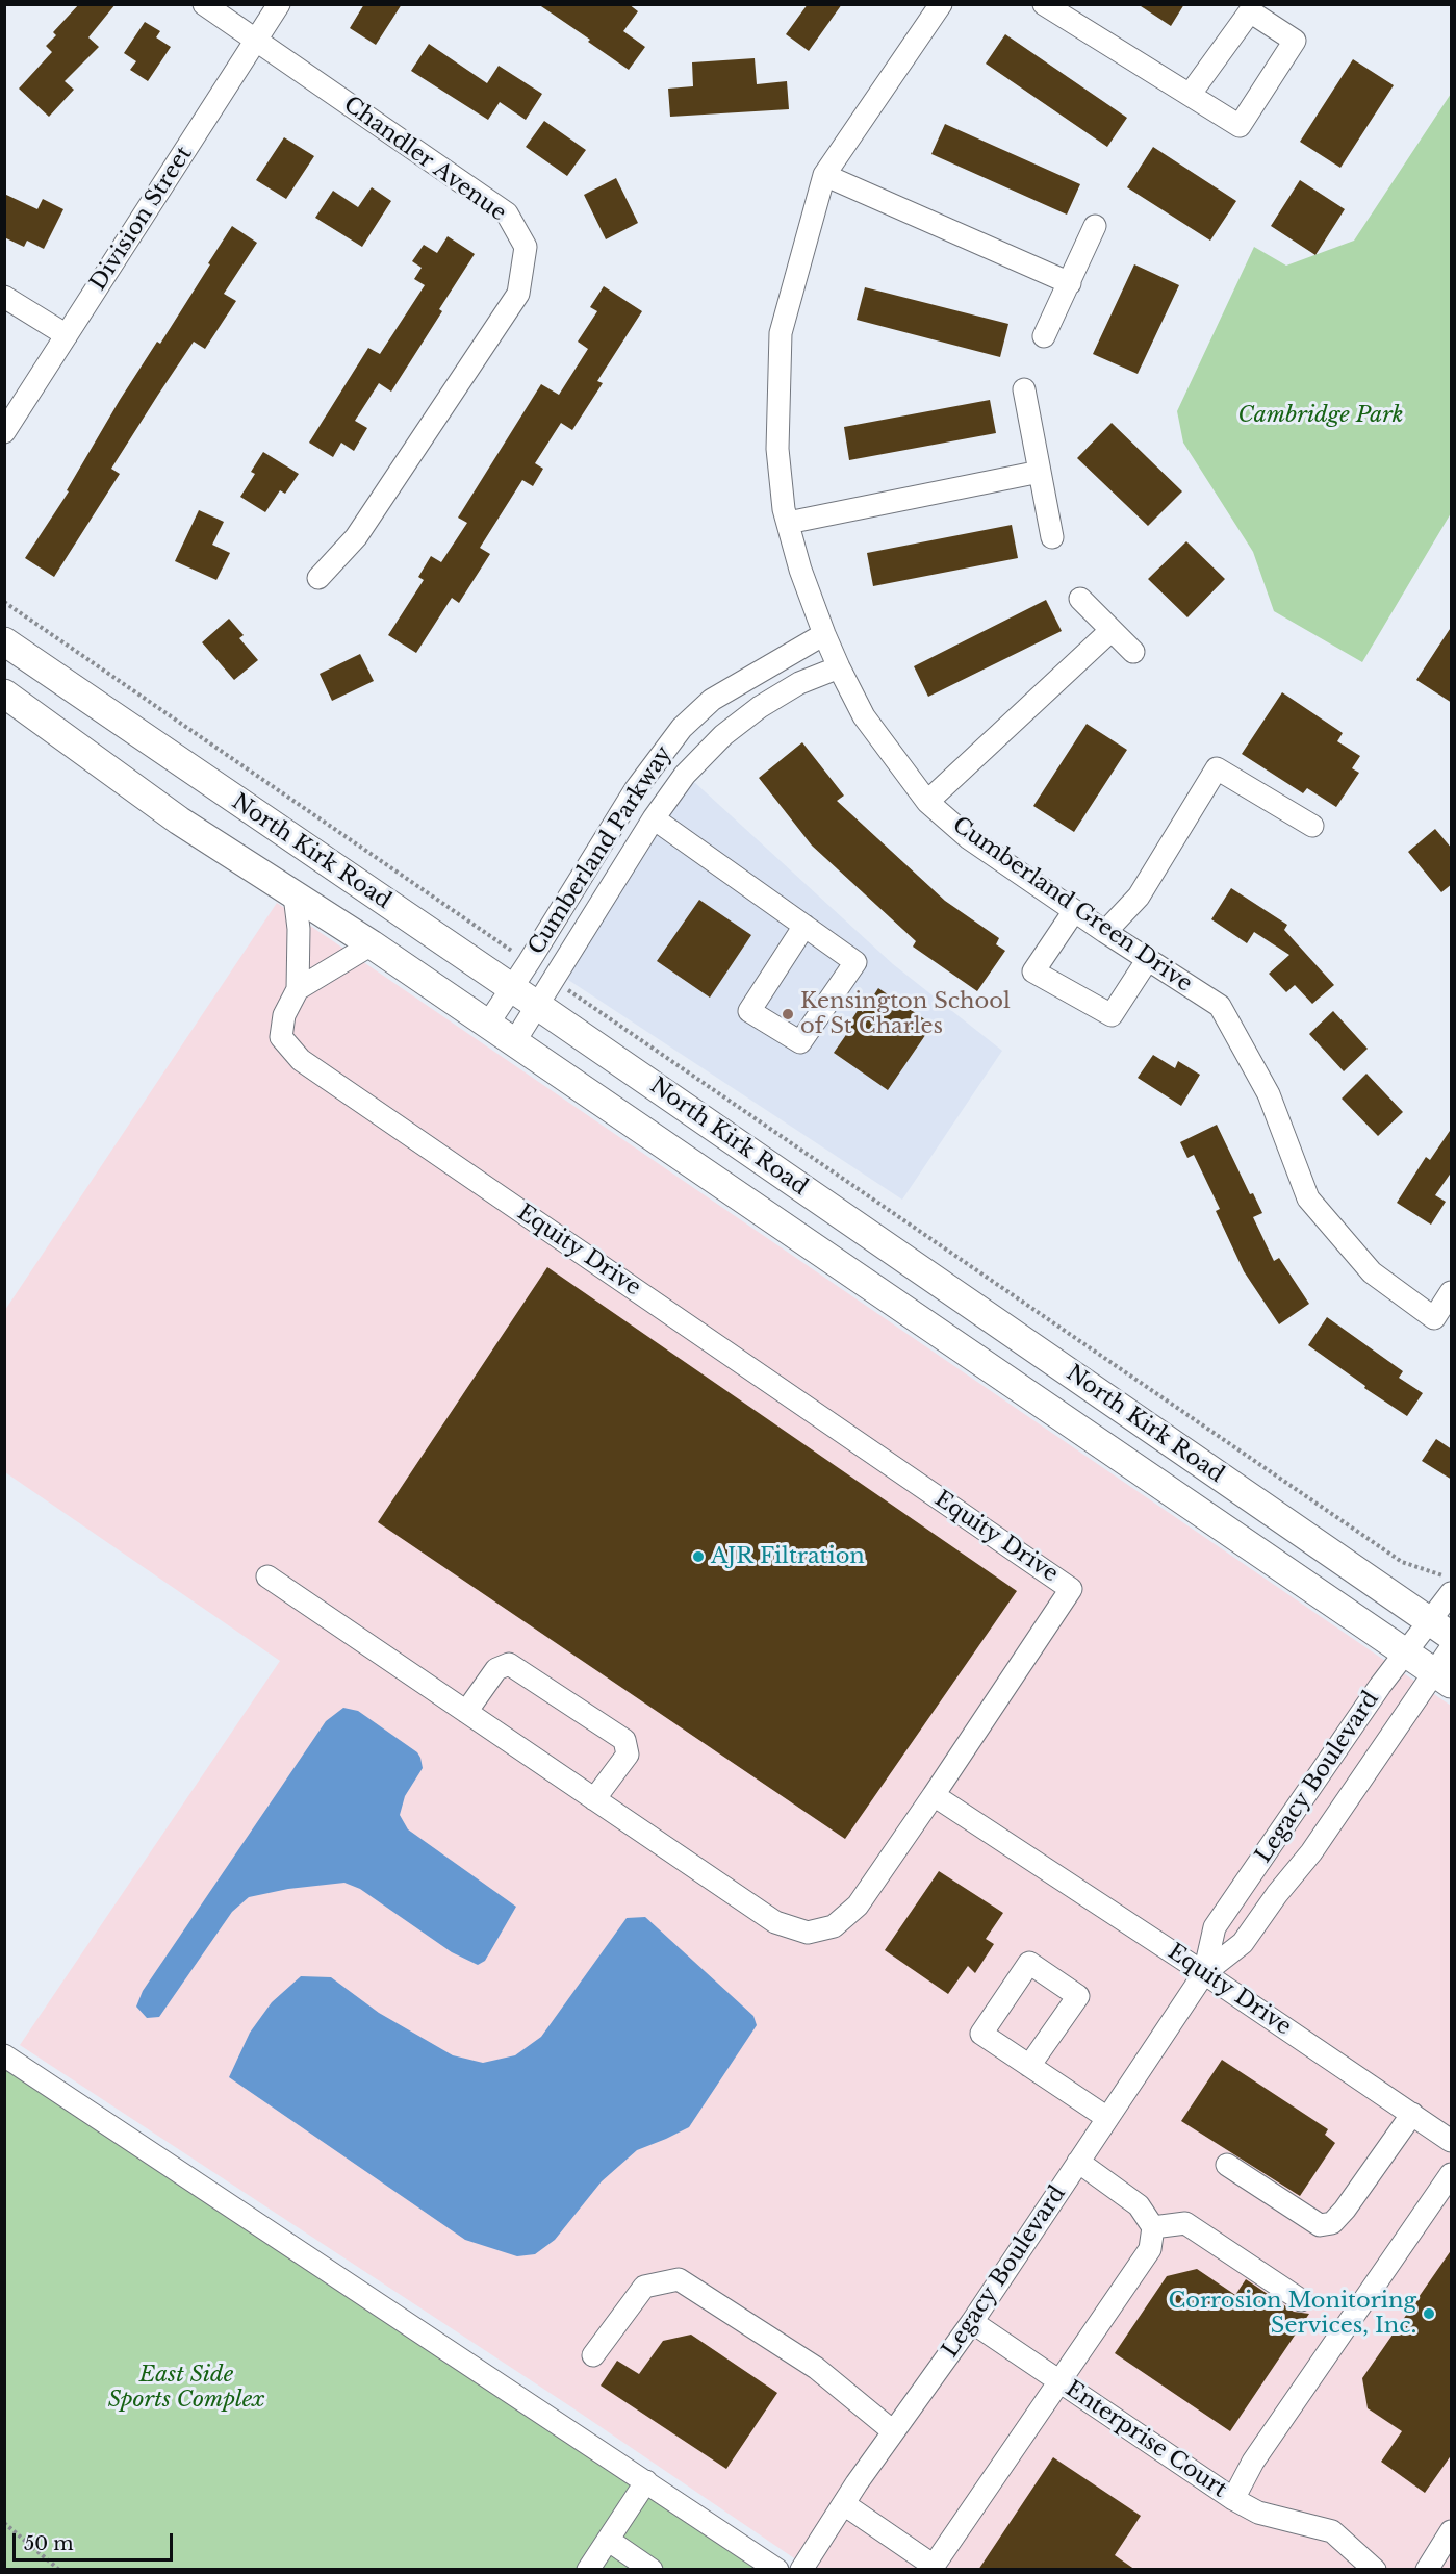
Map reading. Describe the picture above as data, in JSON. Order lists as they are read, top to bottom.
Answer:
{
  "streets": {
    "main road": ["North Kirk Road"],
    "street": [
      "Chandler Avenue",
      "Division Street",
      "Cumberland Parkway",
      "Cumberland Green Drive",
      "Equity Drive",
      "Legacy Boulevard",
      "Enterprise Court"
    ]
  },
  "crossings": [
    ["Chandler Avenue", "Division Street"],
    ["Cumberland Parkway", "North Kirk Road"],
    ["Cumberland Parkway", "Cumberland Green Drive"],
    ["North Kirk Road", "Equity Drive"],
    ["North Kirk Road", "Legacy Boulevard"],
    ["Equity Drive", "Legacy Boulevard"],
    ["Legacy Boulevard", "Enterprise Court"]
  ],
  "parks": ["Cambridge Park", "East Side Sports Complex"],
  "places": ["Kensington School of St Charles", "AJR Filtration", "Corrosion Monitoring Services, Inc."],
  "scale_bar": "50 m"
}
